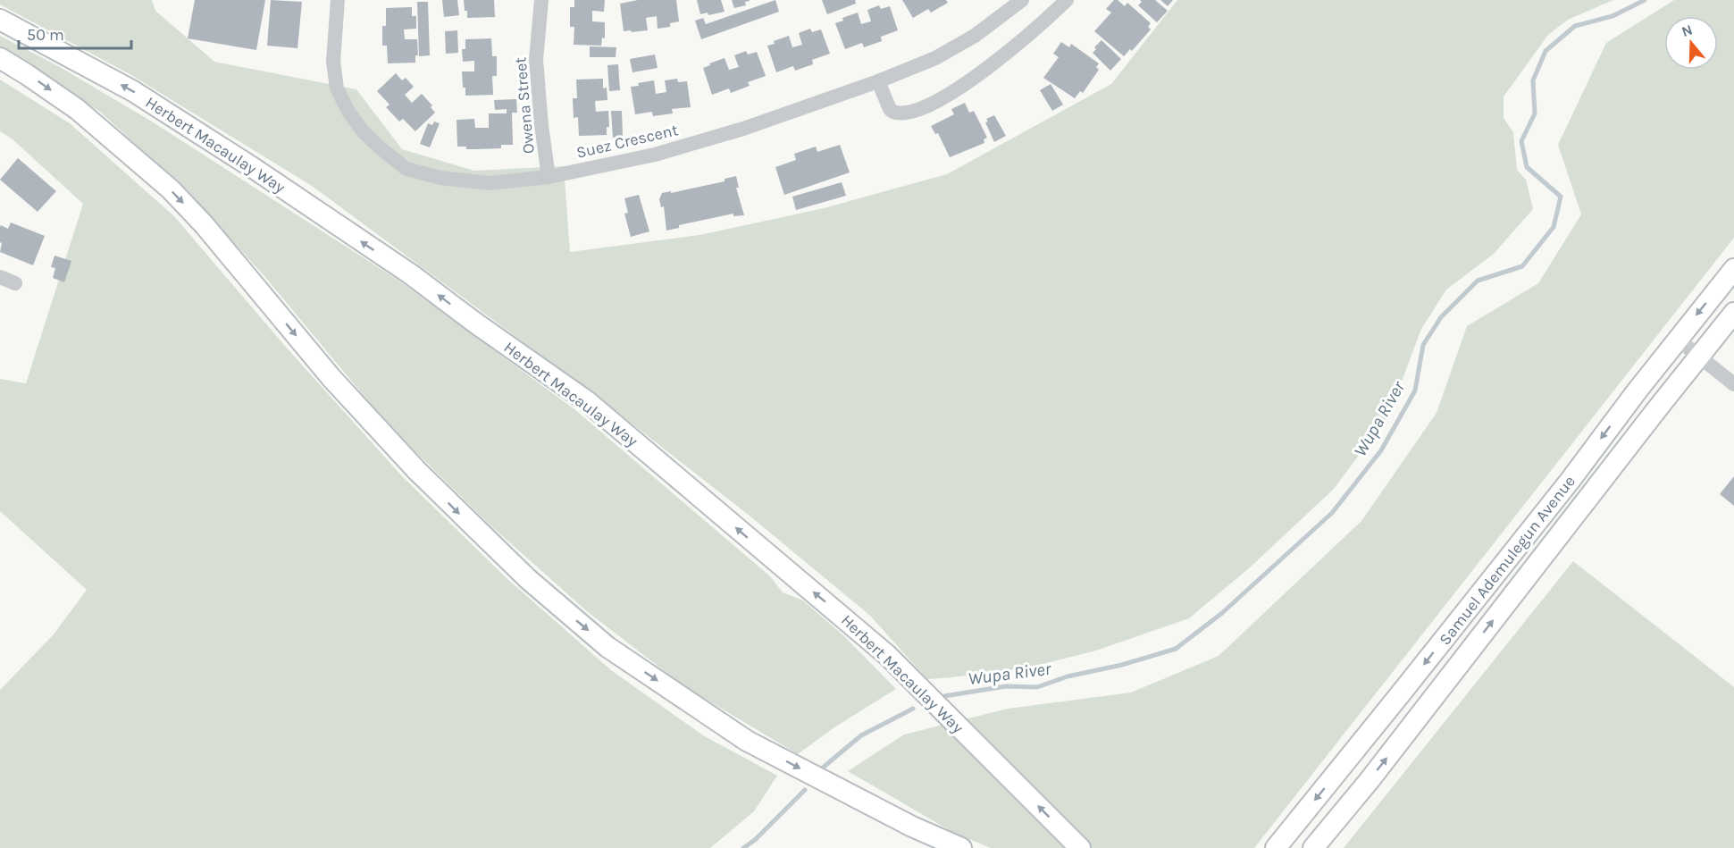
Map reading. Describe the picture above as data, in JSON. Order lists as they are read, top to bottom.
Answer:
{
  "streets": {
    "main road": ["Herbert Macaulay Way", "Samuel Ademulegun Avenue"],
    "street": ["Owena Street", "Suez Crescent"]
  },
  "crossings": [
    ["Owena Street", "Suez Crescent"]
  ],
  "water": ["Wupa River"],
  "scale_bar": "50 m",
  "north": "top"
}
